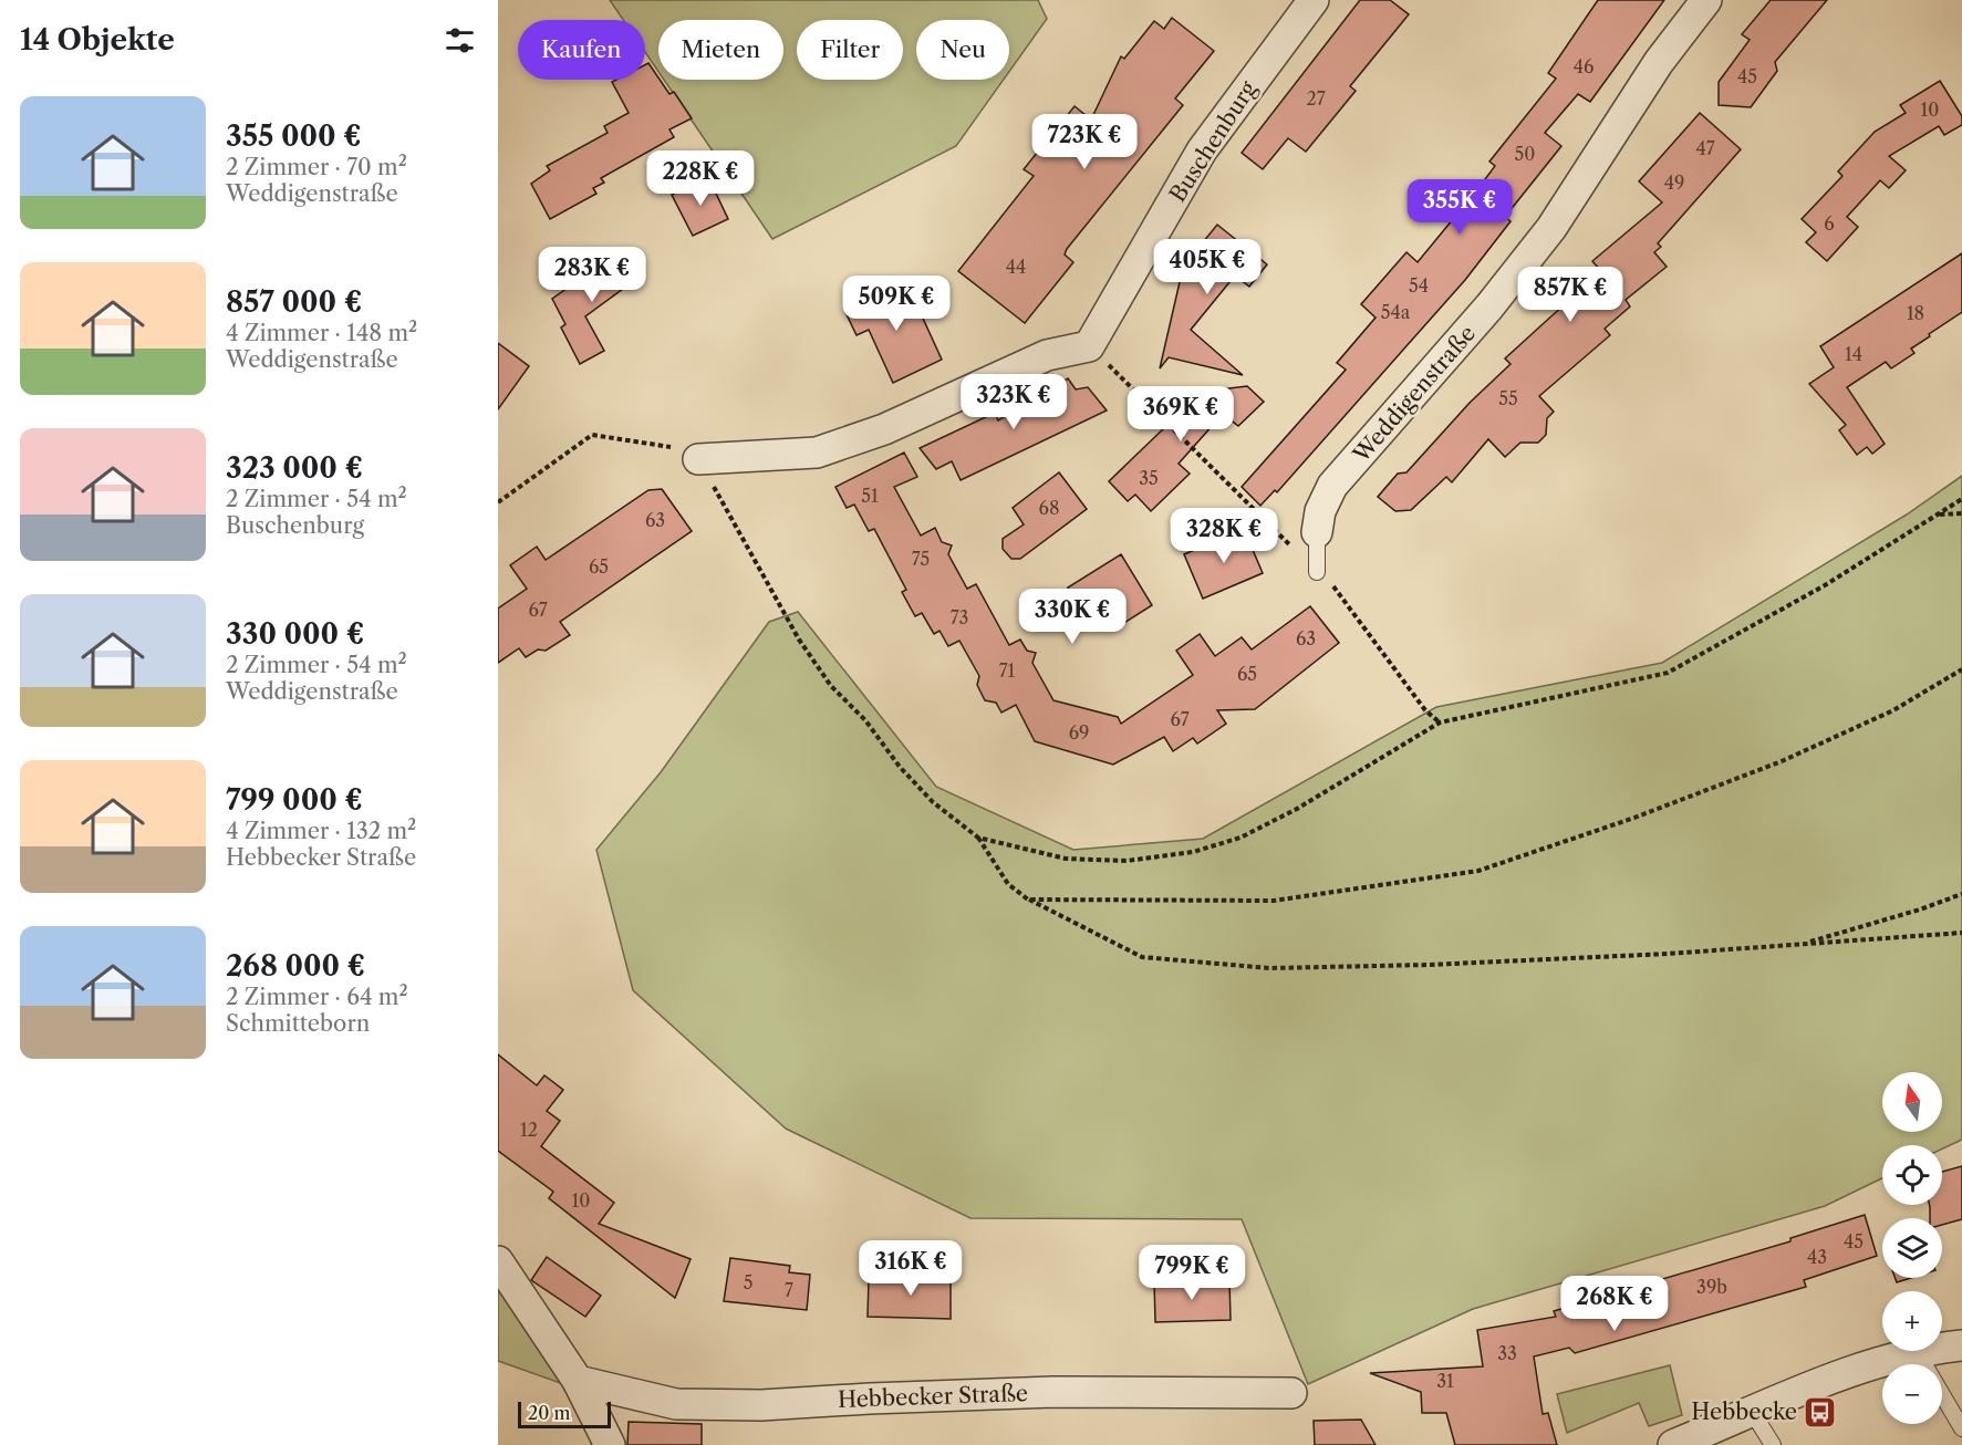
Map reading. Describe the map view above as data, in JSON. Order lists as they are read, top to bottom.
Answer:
{
  "streets": {
    "street": ["Buschenburg", "Weddigenstraße", "Hebbecker Straße"]
  },
  "places": {
    "bus stop": ["Hebbecke"]
  },
  "house_numbers": [
    "46",
    "45",
    "27",
    "10",
    "47",
    "50",
    "49",
    "6",
    "44",
    "54",
    "54a",
    "18",
    "14",
    "55",
    "35",
    "51",
    "68",
    "63",
    "75",
    "65",
    "67",
    "73",
    "63",
    "71",
    "65",
    "67",
    "69",
    "12",
    "10",
    "45",
    "43",
    "5",
    "39b",
    "7",
    "33",
    "31"
  ],
  "scale_bar": "20 m",
  "north": "top",
  "page": {
    "heading": "14 Objekte",
    "chip": [
      "Kaufen",
      "Mieten",
      "Filter",
      "Neu"
    ],
    "list": [
      {
        "name": "355 000 €",
        "note": "2 Zimmer · 70 m² · Weddigenstraße"
      },
      {
        "name": "857 000 €",
        "note": "4 Zimmer · 148 m² · Weddigenstraße"
      },
      {
        "name": "323 000 €",
        "note": "2 Zimmer · 54 m² · Buschenburg"
      },
      {
        "name": "330 000 €",
        "note": "2 Zimmer · 54 m² · Weddigenstraße"
      },
      {
        "name": "799 000 €",
        "note": "4 Zimmer · 132 m² · Hebbecker Straße"
      },
      {
        "name": "268 000 €",
        "note": "2 Zimmer · 64 m² · Schmitteborn"
      }
    ],
    "price": [
      "723K €",
      "228K €",
      "355K €",
      "405K €",
      "283K €",
      "857K €",
      "509K €",
      "323K €",
      "369K €",
      "328K €",
      "330K €",
      "316K €",
      "799K €",
      "268K €"
    ],
    "map_buttons": ["+", "−"],
    "scale": "20 m"
  }
}
